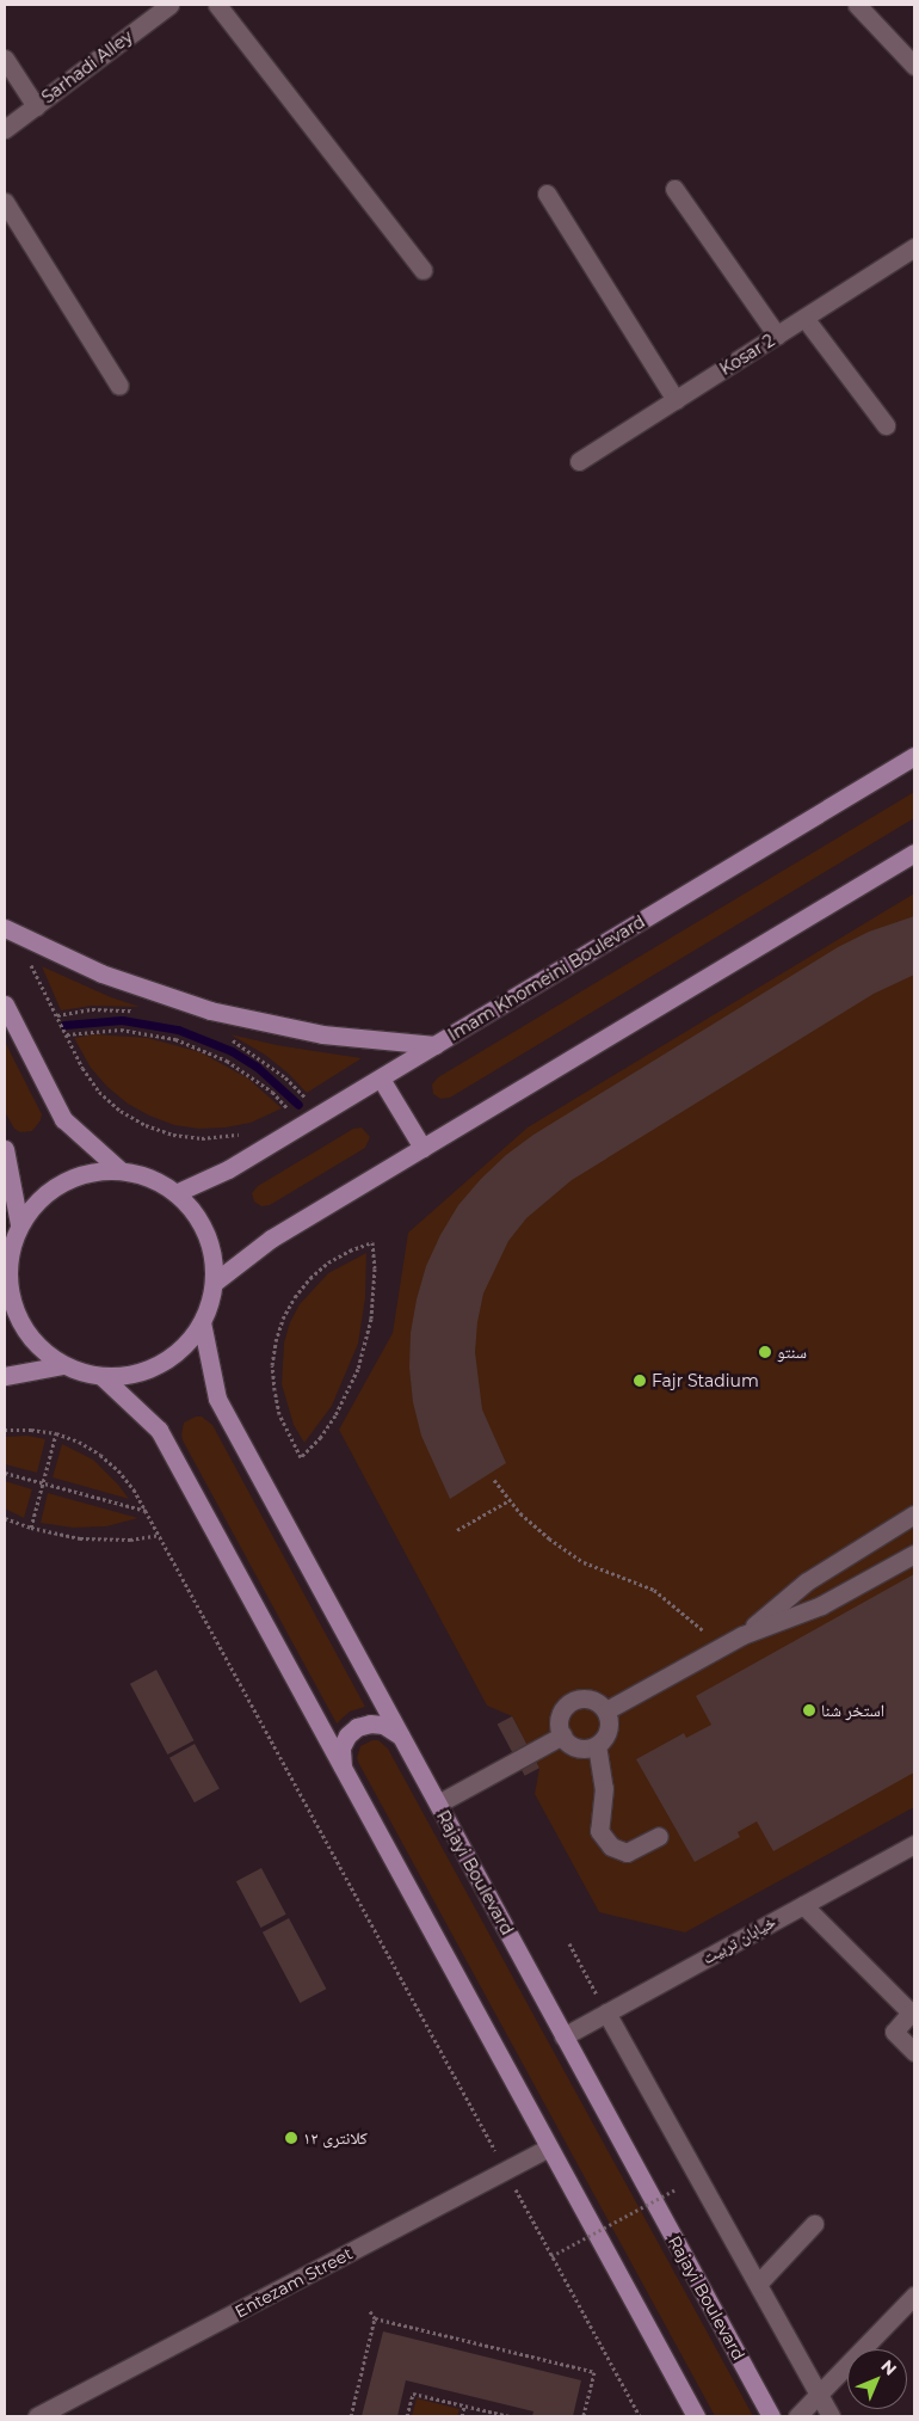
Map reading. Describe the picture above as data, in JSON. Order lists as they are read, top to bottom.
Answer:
{
  "streets": {
    "main road": ["Imam Khomeini Boulevard", "Rajayi Boulevard"],
    "street": [
      "Sarhadi Alley",
      "Kosar 2",
      "خیابان تربیت",
      "Entezam Street"
    ]
  },
  "crossings": [
    ["Imam Khomeini Boulevard", "Rajayi Boulevard"],
    ["Rajayi Boulevard", "خیابان تربیت"]
  ],
  "places": [
    "سنتو",
    "Fajr Stadium",
    "استخر شنا",
    "کلانتری ۱۲"
  ],
  "north": "top right"
}
